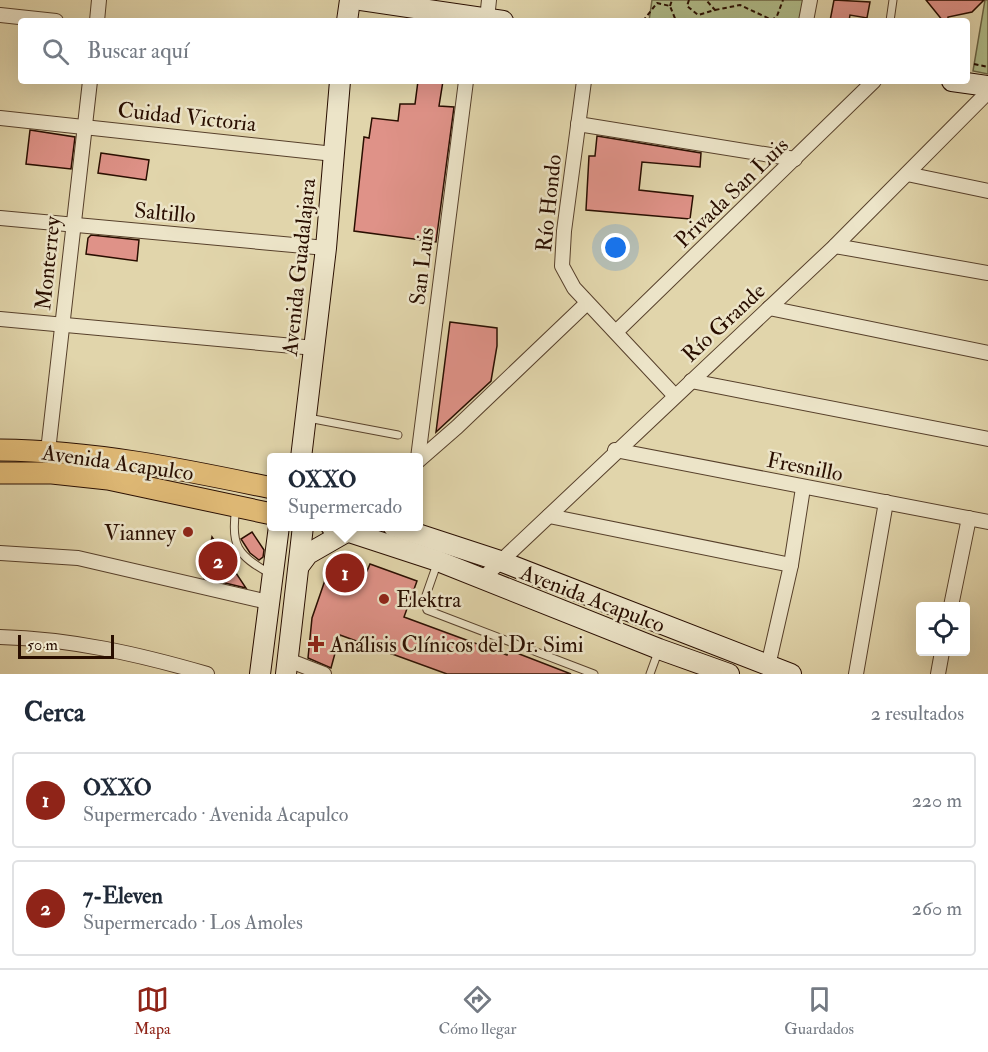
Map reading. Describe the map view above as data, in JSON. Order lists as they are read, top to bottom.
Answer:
{
  "streets": {
    "main road": ["Avenida Guadalajara", "Avenida Acapulco"],
    "street": [
      "Cuidad Victoria",
      "Privada San Luis",
      "Río Hondo",
      "Saltillo",
      "Monterrey",
      "San Luis",
      "Río Grande",
      "Fresnillo"
    ]
  },
  "crossings": [
    ["Cuidad Victoria", "Monterrey"],
    ["Cuidad Victoria", "Avenida Guadalajara"],
    ["Privada San Luis", "Río Hondo"],
    ["Río Hondo", "Río Grande"],
    ["Saltillo", "Monterrey"],
    ["Saltillo", "Avenida Guadalajara"],
    ["Monterrey", "Avenida Acapulco"],
    ["Río Grande", "Avenida Acapulco"],
    ["Río Grande", "Fresnillo"]
  ],
  "places": {
    "other": ["Vianney", "Elektra"],
    "health": ["Análisis Clínicos del Dr. Simi"]
  },
  "scale_bar": "50 m",
  "page": {
    "search": "Buscar aquí",
    "popup": ["OXXO", "Supermercado"],
    "pins": ["2", "1"],
    "scale": "50 m",
    "heading": ["Cerca", "2 resultados"],
    "list": [
      {
        "mark": "1",
        "name": "OXXO",
        "note": "Supermercado · Avenida Acapulco",
        "value": "220 m"
      },
      {
        "mark": "2",
        "name": "7-Eleven",
        "note": "Supermercado · Los Amoles",
        "value": "260 m"
      }
    ],
    "nav": ["Mapa", "Cómo llegar", "Guardados"]
  }
}
